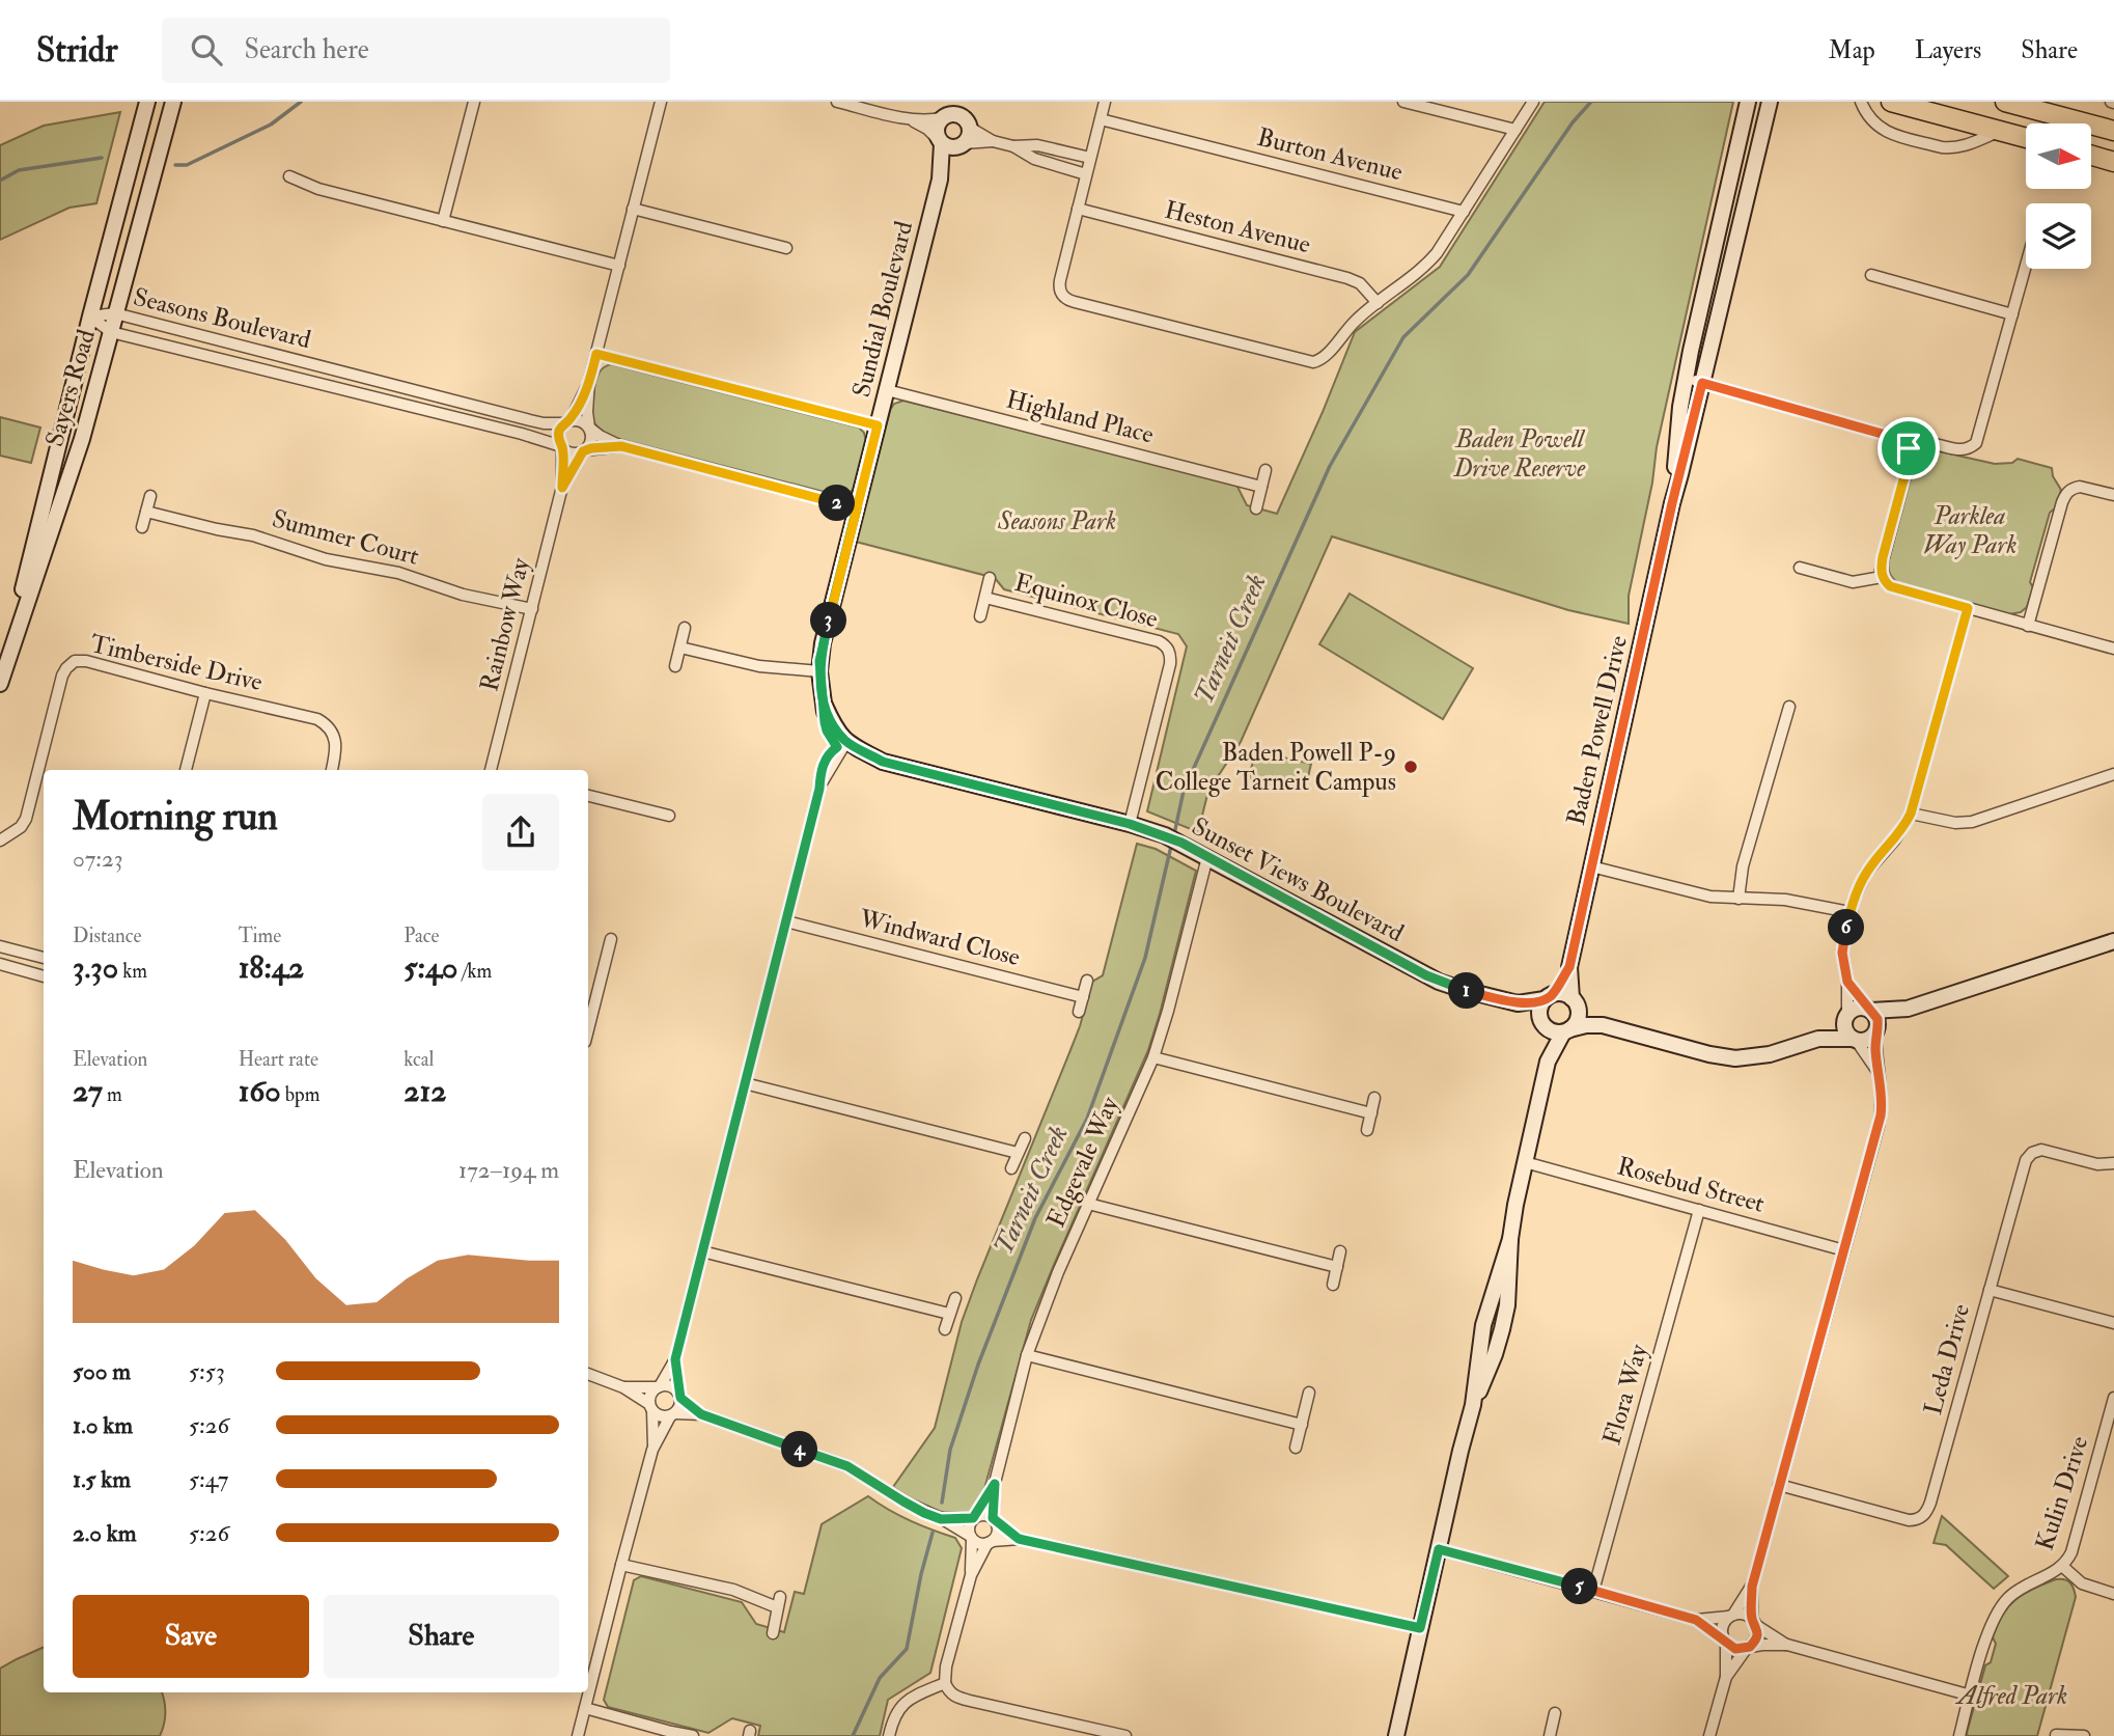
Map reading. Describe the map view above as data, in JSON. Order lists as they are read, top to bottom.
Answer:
{
  "streets": {
    "street": [
      "Burton Avenue",
      "Heston Avenue",
      "Sundial Boulevard",
      "Seasons Boulevard",
      "Sayers Road",
      "Highland Place",
      "Summer Court",
      "Equinox Close",
      "Rainbow Way",
      "Timberside Drive",
      "Baden Powell Drive",
      "Sunset Views Boulevard",
      "Windward Close",
      "Edgevale Way",
      "Rosebud Street",
      "Leda Drive",
      "Flora Way",
      "Kulin Drive"
    ]
  },
  "crossings": [
    ["Sundial Boulevard", "Highland Place"],
    ["Sundial Boulevard", "Sunset Views Boulevard"],
    ["Seasons Boulevard", "Sayers Road"],
    ["Seasons Boulevard", "Rainbow Way"],
    ["Summer Court", "Rainbow Way"],
    ["Equinox Close", "Sunset Views Boulevard"],
    ["Baden Powell Drive", "Sunset Views Boulevard"],
    ["Sunset Views Boulevard", "Edgevale Way"],
    ["Rosebud Street", "Flora Way"]
  ],
  "water": ["Tarneit Creek"],
  "parks": [
    "Baden Powell Drive Reserve",
    "Parklea Way Park",
    "Seasons Park",
    "Alfred Park"
  ],
  "places": ["Baden Powell P-9 College Tarneit Campus"],
  "north": "right",
  "page": {
    "header": "Stridr",
    "search": "Search here",
    "nav": ["Map", "Layers", "Share"],
    "pins": [
      "2",
      "3",
      "6",
      "1",
      "4",
      "5"
    ],
    "heading": ["Morning run", "07:23"],
    "stats": [
      ["Distance", "3.30 km"],
      ["Time", "18:42"],
      ["Pace", "5:40 /km"],
      ["Elevation", "27 m"],
      ["Heart rate", "160 bpm"],
      ["kcal", "212"]
    ],
    "chart": ["Elevation", "172–194 m"],
    "list": [
      {
        "name": "500 m",
        "note": "5:53"
      },
      {
        "name": "1.0 km",
        "note": "5:26"
      },
      {
        "name": "1.5 km",
        "note": "5:47"
      },
      {
        "name": "2.0 km",
        "note": "5:26"
      }
    ],
    "buttons": ["Save", "Share"]
  }
}
